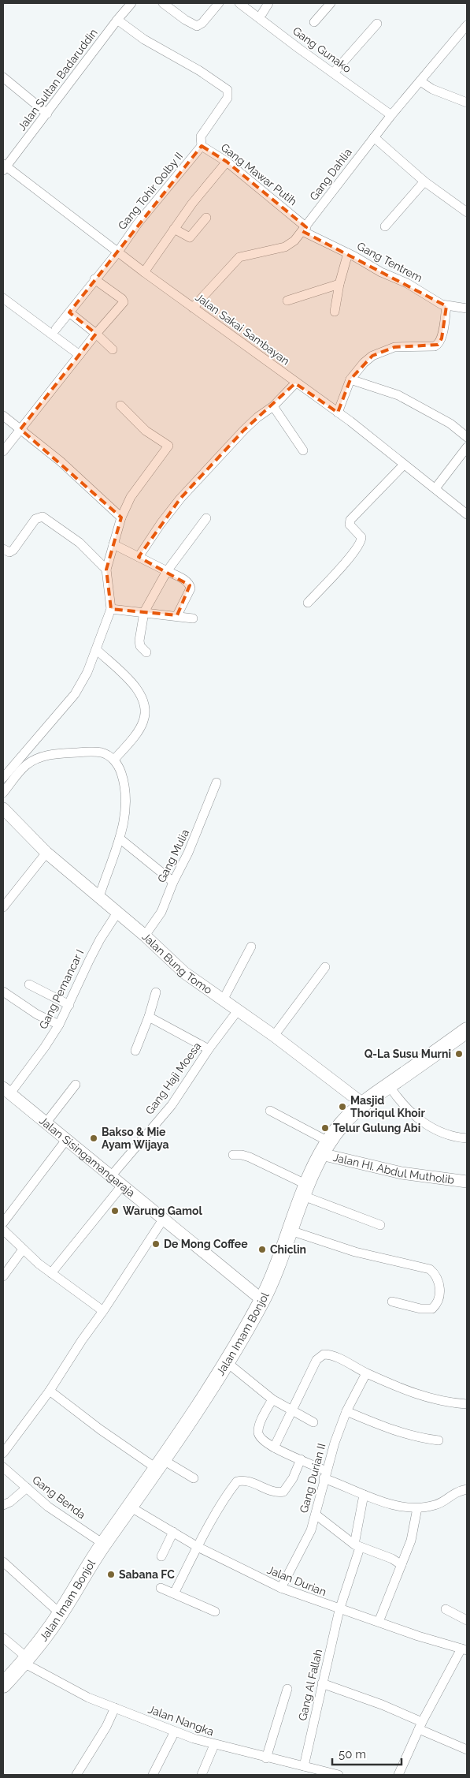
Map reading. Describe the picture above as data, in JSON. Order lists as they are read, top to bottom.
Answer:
{
  "streets": {
    "highway": ["Jalan Imam Bonjol"],
    "street": [
      "Gang Gunako",
      "Jalan Sultan Badaruddin",
      "Gang Mawar Putih",
      "Gang Dahlia",
      "Gang Tohir Qolby II",
      "Gang Tentrem",
      "Jalan Sakai Sambayan",
      "Gang Mulia",
      "Jalan Bung Tomo",
      "Gang Pemancar I",
      "Gang Haji Moesa",
      "Jalan Sisingamangaraja",
      "Jalan HI. Abdul Mutholib",
      "Gang Durian II",
      "Gang Benda",
      "Jalan Durian",
      "Gang Al Fallah",
      "Jalan Nangka"
    ]
  },
  "crossings": [
    ["Gang Gunako", "Gang Dahlia"],
    ["Jalan Sultan Badaruddin", "Jalan Sakai Sambayan"],
    ["Gang Mawar Putih", "Gang Dahlia"],
    ["Gang Mawar Putih", "Gang Tohir Qolby II"],
    ["Gang Mawar Putih", "Gang Tentrem"],
    ["Gang Dahlia", "Gang Tentrem"],
    ["Gang Dahlia", "Jalan Sakai Sambayan"],
    ["Gang Tohir Qolby II", "Jalan Sakai Sambayan"],
    ["Gang Mulia", "Jalan Bung Tomo"],
    ["Jalan Bung Tomo", "Gang Pemancar I"],
    ["Jalan Bung Tomo", "Gang Haji Moesa"],
    ["Jalan Bung Tomo", "Jalan Imam Bonjol"],
    ["Gang Pemancar I", "Jalan Sisingamangaraja"],
    ["Gang Haji Moesa", "Jalan Sisingamangaraja"],
    ["Jalan Sisingamangaraja", "Jalan Imam Bonjol"],
    ["Jalan HI. Abdul Mutholib", "Jalan Imam Bonjol"],
    ["Jalan Imam Bonjol", "Gang Benda"],
    ["Jalan Imam Bonjol", "Jalan Durian"],
    ["Jalan Imam Bonjol", "Jalan Nangka"],
    ["Gang Durian II", "Jalan Durian"],
    ["Jalan Durian", "Gang Al Fallah"],
    ["Gang Al Fallah", "Jalan Nangka"]
  ],
  "places": [
    "Q-La Susu Murni",
    "Masjid Thoriqul Khoir",
    "Telur Gulung Abi",
    "Bakso & Mie Ayam Wijaya",
    "Warung Gamol",
    "De Mong Coffee",
    "Chiclin",
    "Sabana FC"
  ],
  "scale_bar": "50 m"
}
